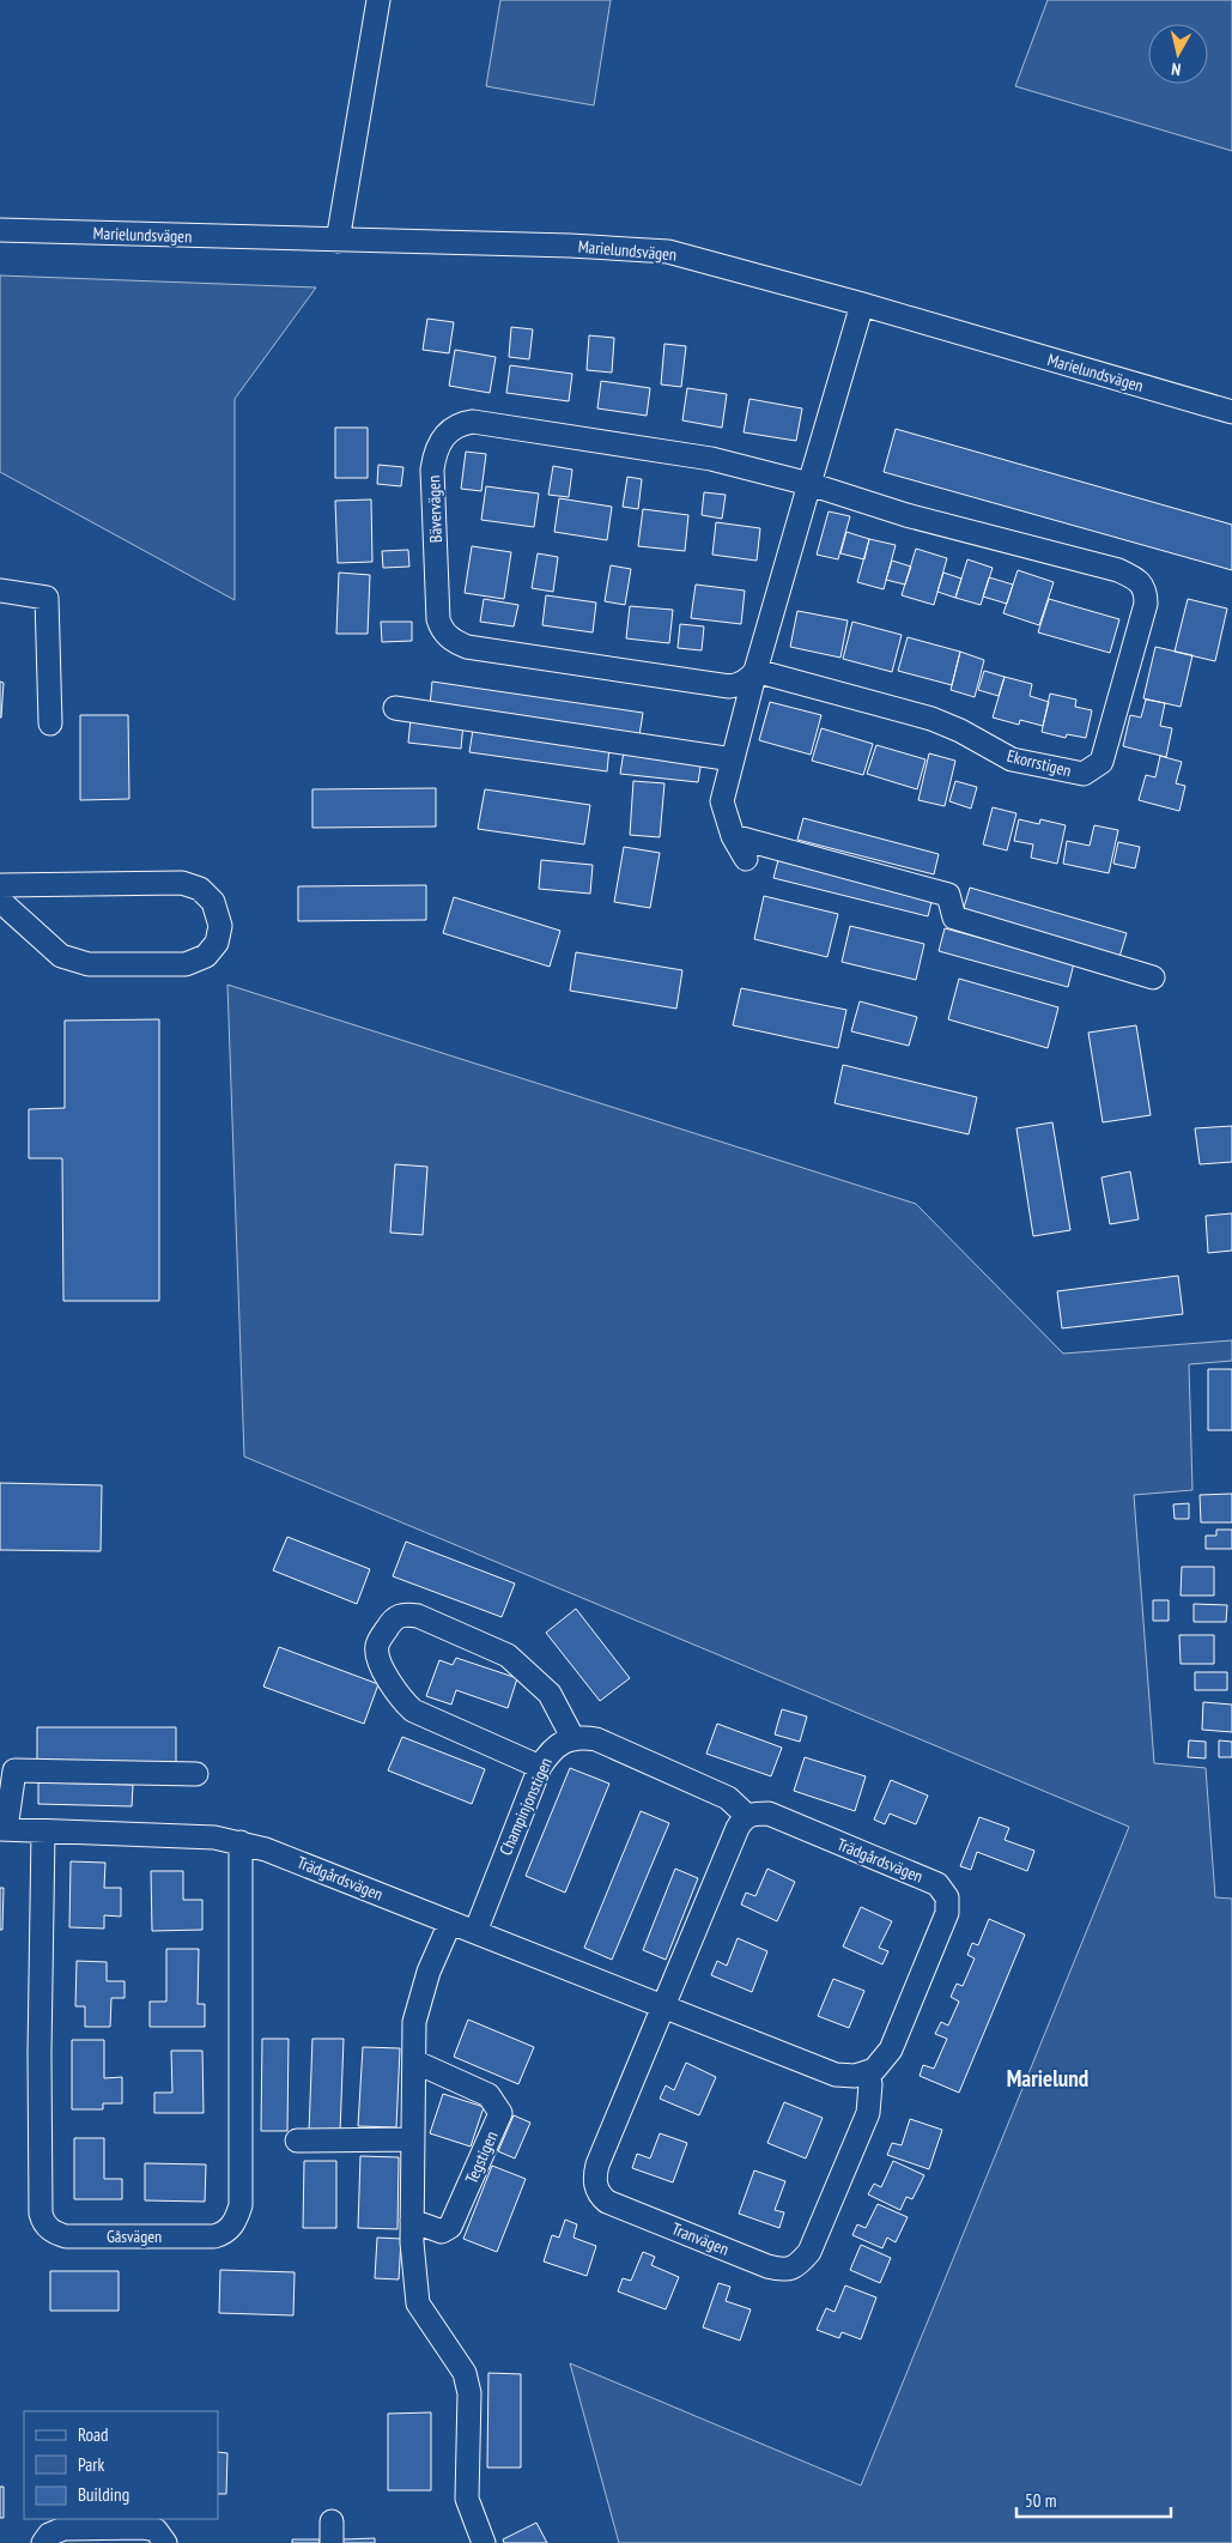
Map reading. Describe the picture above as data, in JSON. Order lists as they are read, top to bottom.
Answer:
{
  "streets": {
    "street": [
      "Marielundsvägen",
      "Bävervägen",
      "Ekorrstigen",
      "Champinjonstigen",
      "Trädgårdsvägen",
      "Tegstigen",
      "Gåsvägen",
      "Tranvägen"
    ]
  },
  "crossings": [
    ["Bävervägen", "Ekorrstigen"],
    ["Champinjonstigen", "Trädgårdsvägen"],
    ["Trädgårdsvägen", "Gåsvägen"],
    ["Trädgårdsvägen", "Tranvägen"]
  ],
  "districts": ["Marielund"],
  "legend": ["Road", "Park", "Building"],
  "scale_bar": "50 m",
  "north": "bottom"
}
